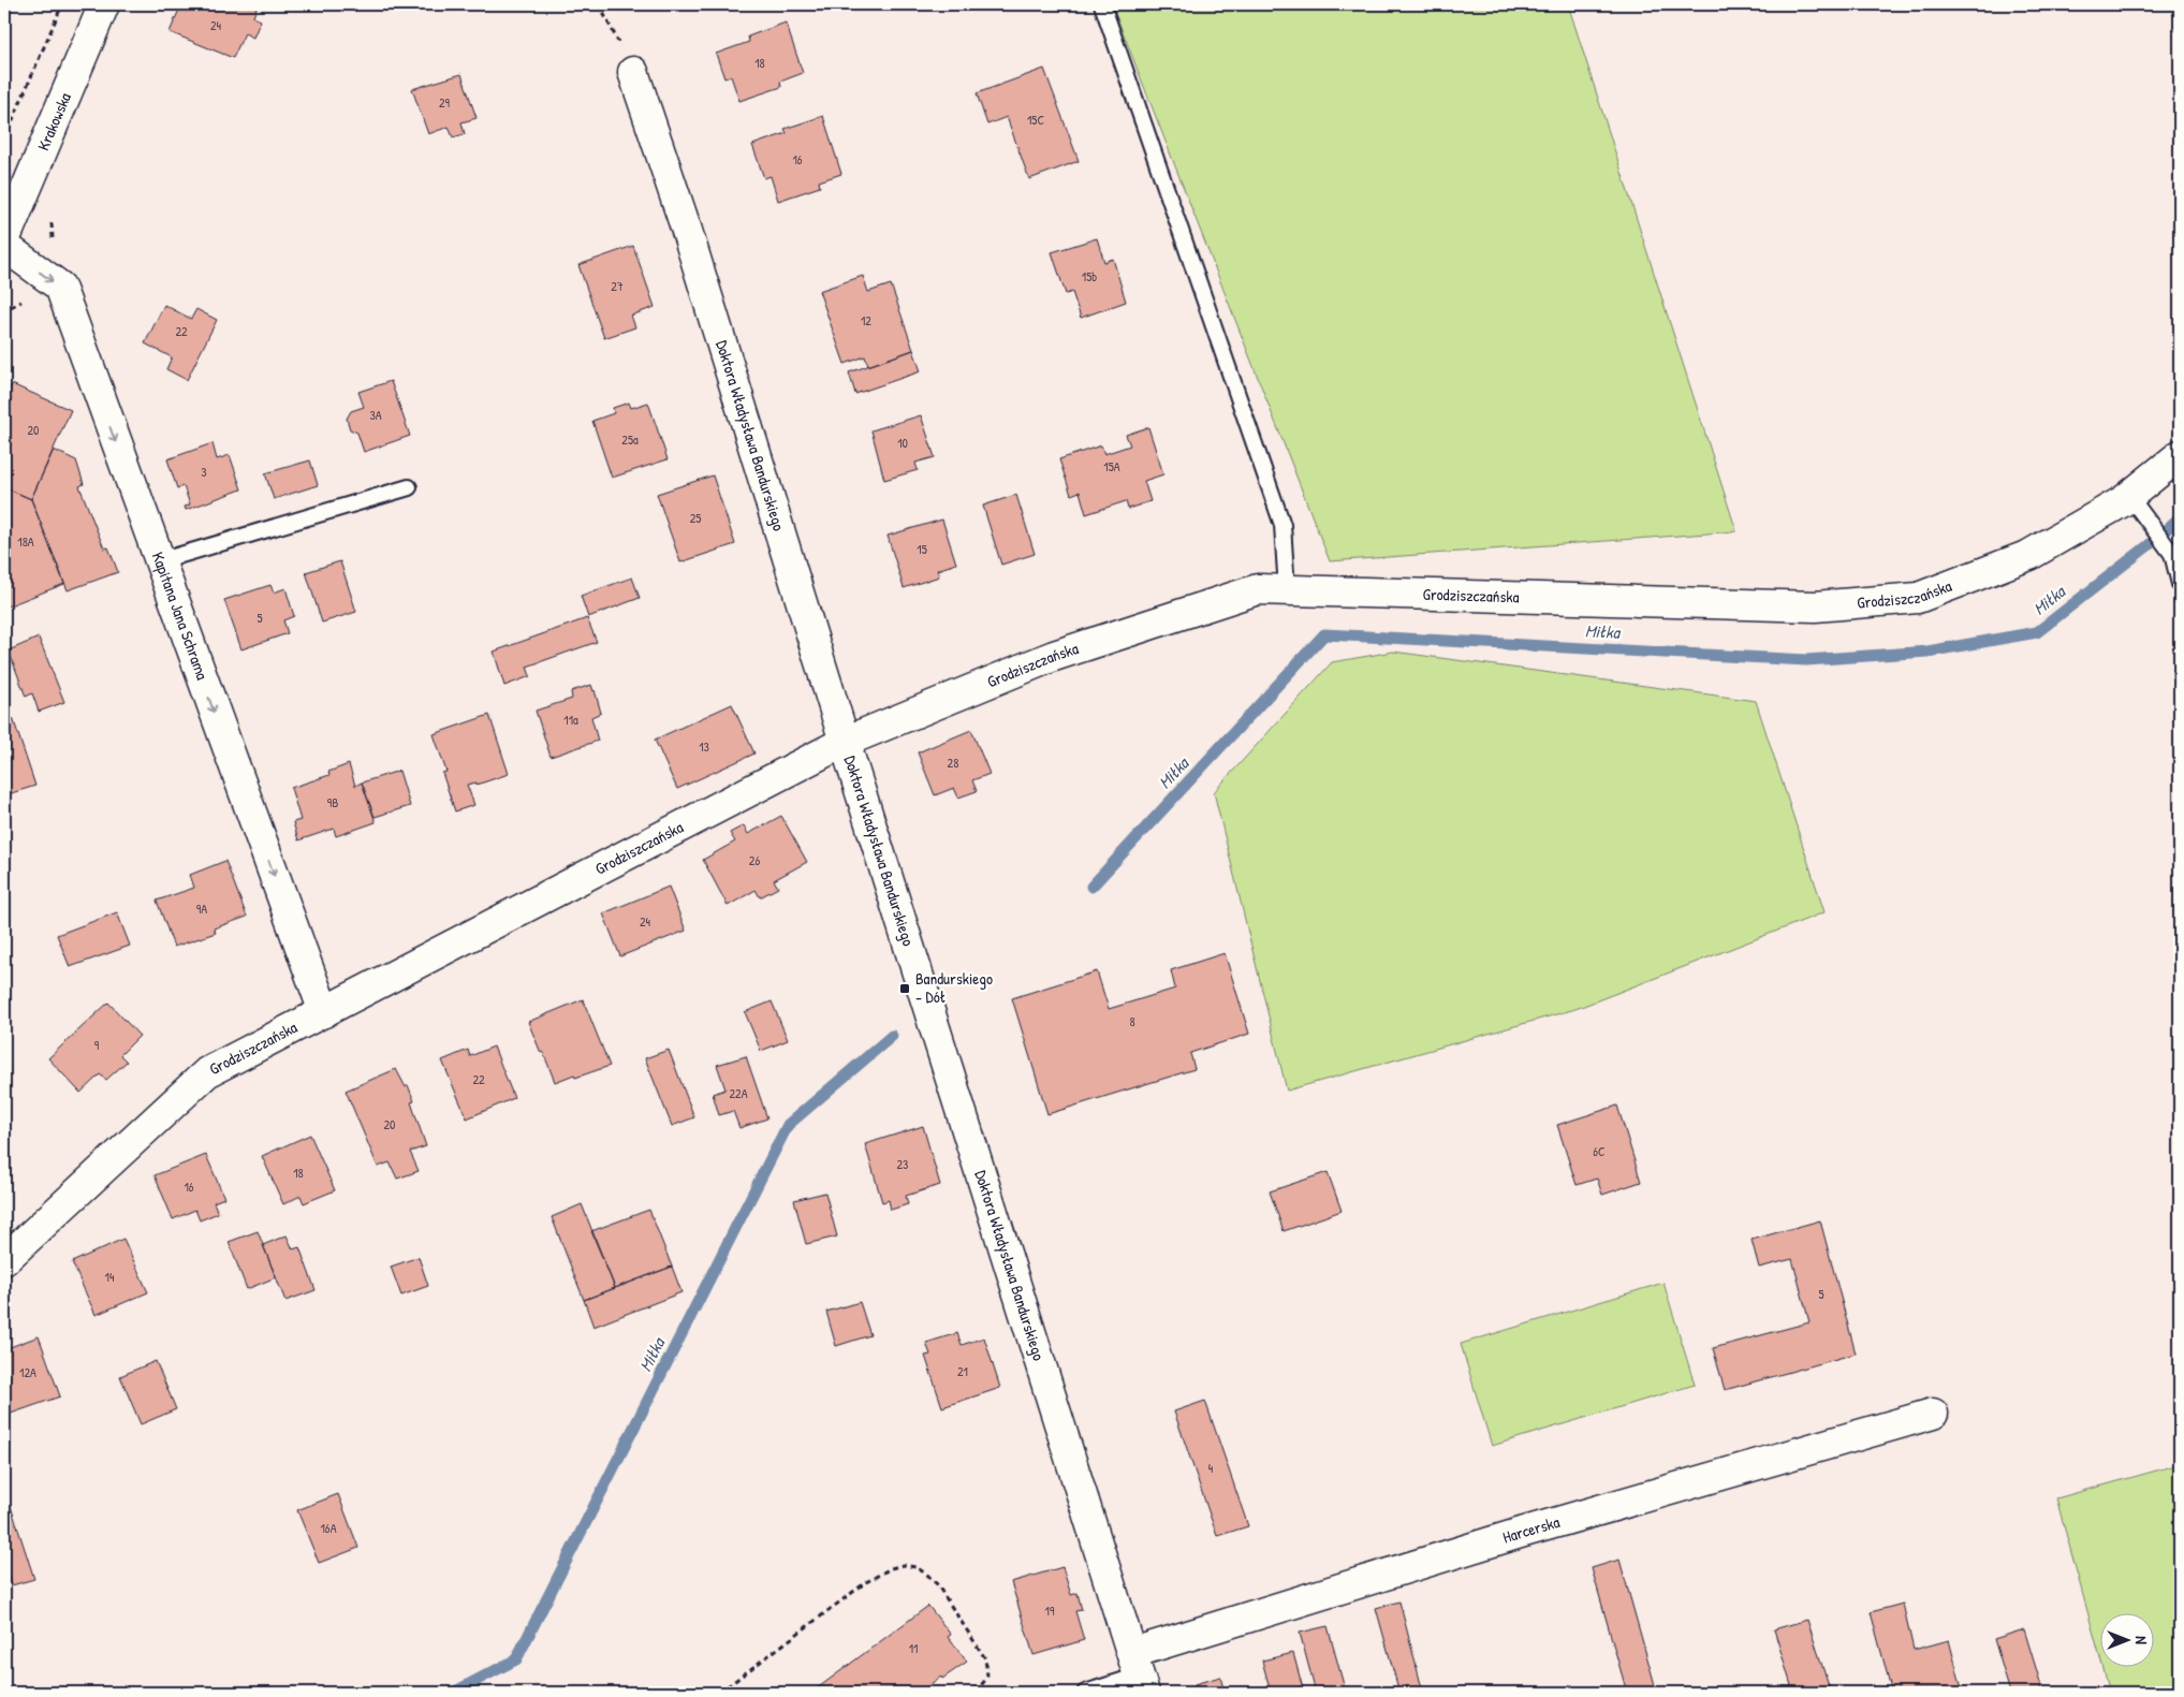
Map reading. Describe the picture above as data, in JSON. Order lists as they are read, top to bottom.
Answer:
{
  "streets": {
    "street": [
      "Krakowska",
      "Doktora Władysława Bandurskiego",
      "Grodziszczańska",
      "Kapitana Jana Schrama",
      "Harcerska"
    ]
  },
  "crossings": [
    ["Doktora Władysława Bandurskiego", "Grodziszczańska"],
    ["Doktora Władysława Bandurskiego", "Harcerska"],
    ["Grodziszczańska", "Kapitana Jana Schrama"]
  ],
  "one_way": ["Kapitana Jana Schrama"],
  "water": ["Miłka"],
  "places": {
    "transit": ["Bandurskiego - Dół"]
  },
  "house_numbers": [
    "24",
    "18",
    "29",
    "15C",
    "16",
    "15b",
    "27",
    "12",
    "22",
    "3A",
    "20",
    "25a",
    "10",
    "15A",
    "3",
    "25",
    "18A",
    "15",
    "5",
    "11a",
    "13",
    "28",
    "9B",
    "26",
    "9A",
    "24",
    "8",
    "9",
    "22",
    "22A",
    "20",
    "6C",
    "23",
    "18",
    "16",
    "14",
    "5",
    "21",
    "12A",
    "4",
    "16A",
    "19",
    "11"
  ],
  "north": "right"
}
